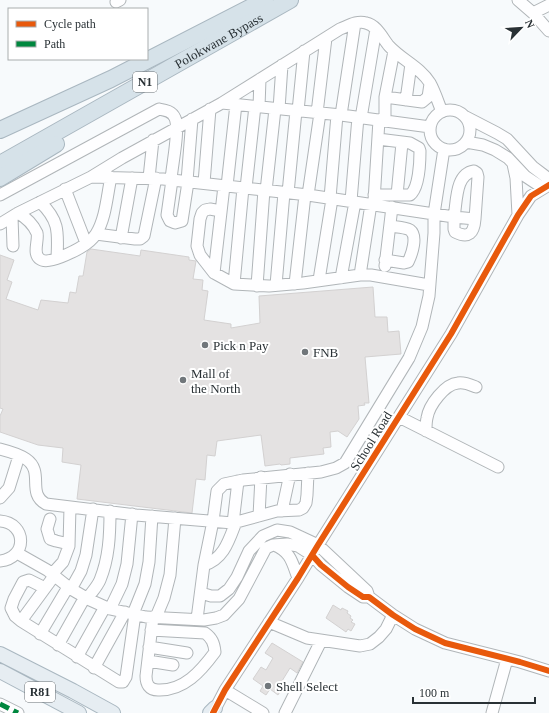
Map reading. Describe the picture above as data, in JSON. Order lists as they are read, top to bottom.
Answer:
{
  "streets": {
    "highway": ["Polokwane Bypass", "N1"],
    "main road": ["R81"],
    "street": ["School Road"]
  },
  "places": [
    "Pick n Pay",
    "FNB",
    "Mall of the North",
    "Shell Select"
  ],
  "legend": ["Cycle path", "Path"],
  "scale_bar": "100 m",
  "north": "top right"
}
